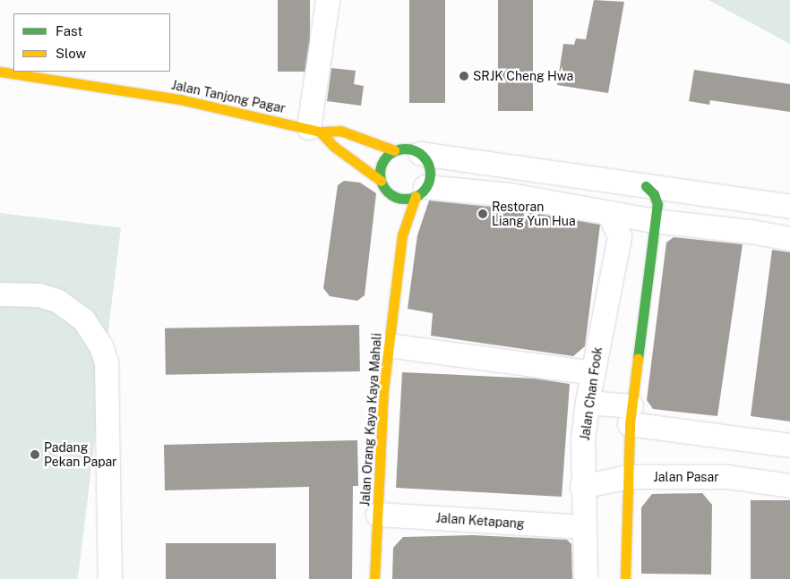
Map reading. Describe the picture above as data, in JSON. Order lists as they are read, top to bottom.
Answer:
{
  "streets": {
    "main road": ["Jalan Tanjong Pagar", "Jalan Orang Kaya Kaya Mahali"],
    "street": ["Jalan Chan Fook", "Jalan Pasar", "Jalan Ketapang"]
  },
  "crossings": [
    ["Jalan Tanjong Pagar", "Jalan Orang Kaya Kaya Mahali"],
    ["Jalan Chan Fook", "Jalan Pasar"],
    ["Jalan Chan Fook", "Jalan Ketapang"],
    ["Jalan Orang Kaya Kaya Mahali", "Jalan Ketapang"]
  ],
  "places": ["SRJK Cheng Hwa", "Restoran Liang Yun Hua", "Padang Pekan Papar"],
  "legend": ["Fast", "Slow"]
}
